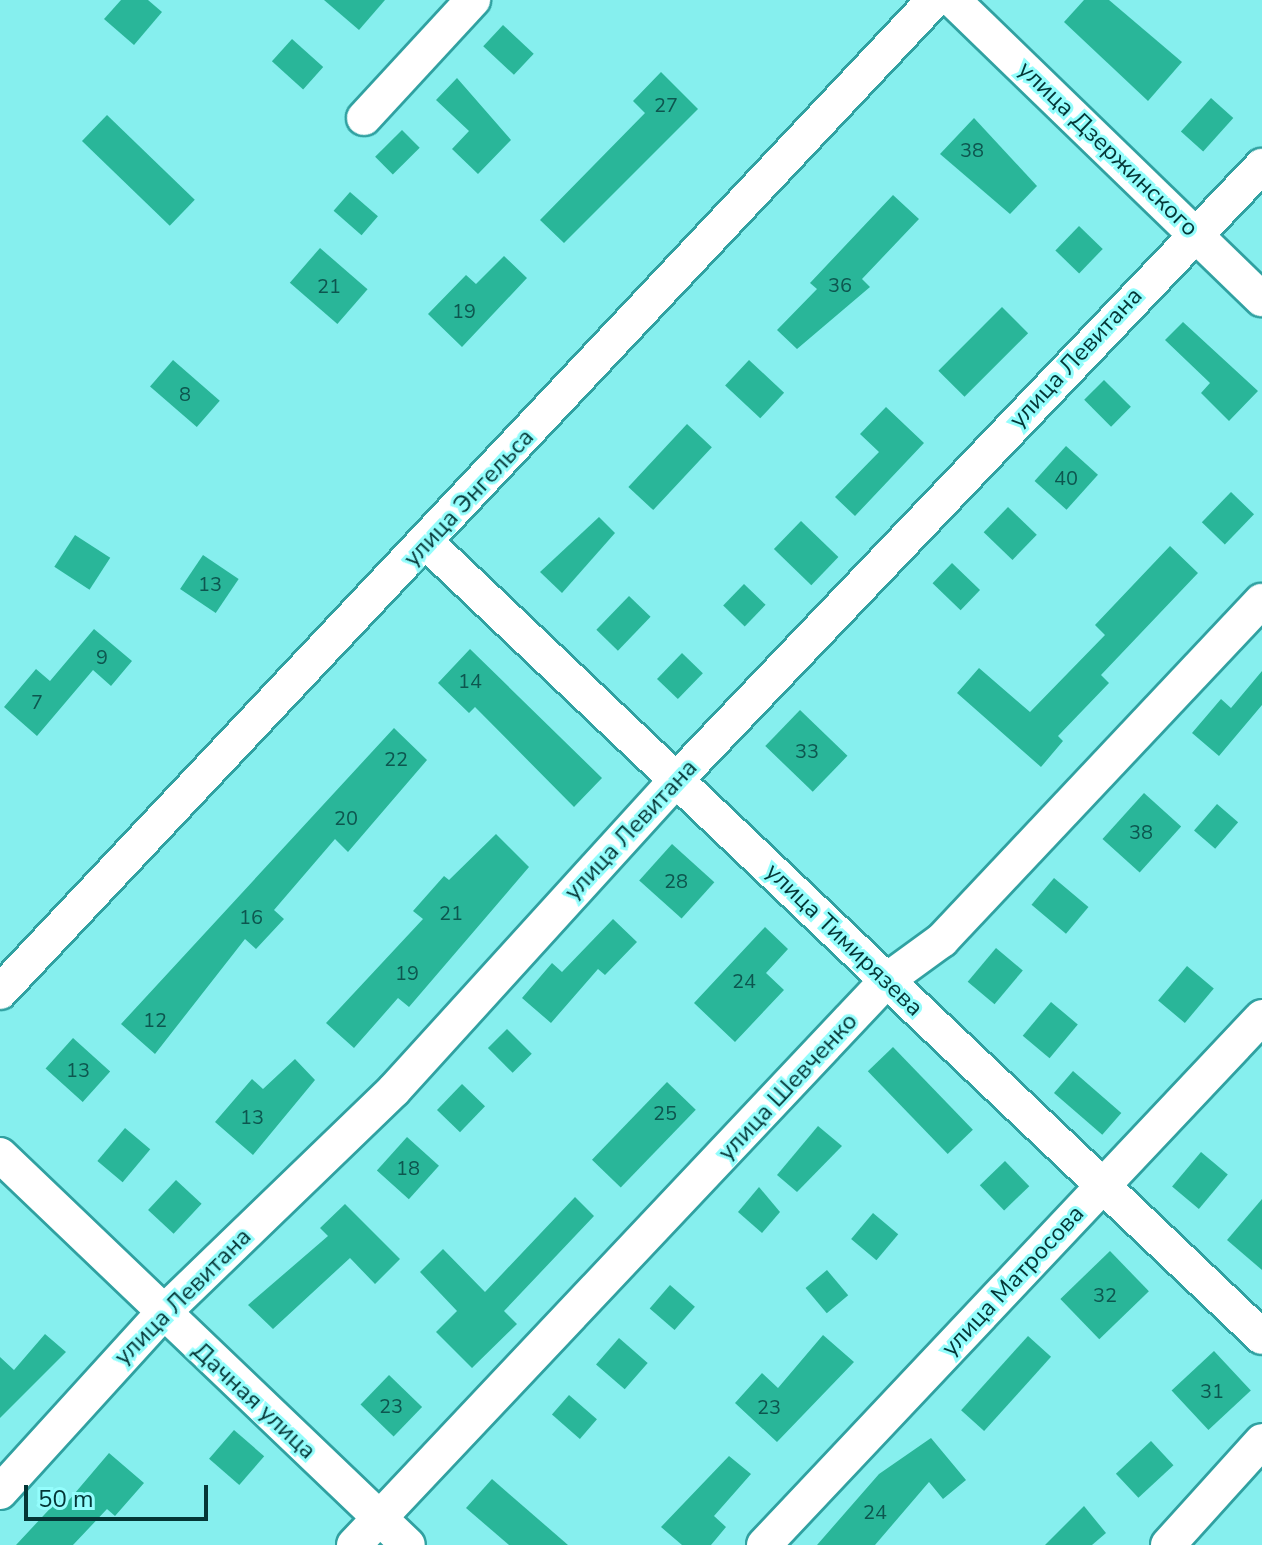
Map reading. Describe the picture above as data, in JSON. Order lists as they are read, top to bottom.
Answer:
{
  "streets": {
    "street": [
      "улица Дзержинского",
      "улица Левитана",
      "улица Энгельса",
      "улица Тимирязева",
      "улица Шевченко",
      "улица Матросова",
      "Дачная улица"
    ]
  },
  "crossings": [
    ["улица Дзержинского", "улица Левитана"],
    ["улица Левитана", "улица Тимирязева"],
    ["улица Левитана", "Дачная улица"],
    ["улица Энгельса", "улица Тимирязева"],
    ["улица Тимирязева", "улица Шевченко"],
    ["улица Тимирязева", "улица Матросова"],
    ["улица Шевченко", "Дачная улица"]
  ],
  "house_numbers": [
    "27",
    "38",
    "36",
    "21",
    "19",
    "8",
    "40",
    "13",
    "9",
    "14",
    "7",
    "33",
    "22",
    "20",
    "38",
    "28",
    "21",
    "16",
    "19",
    "24",
    "12",
    "13",
    "25",
    "13",
    "18",
    "32",
    "31",
    "23",
    "23",
    "24"
  ],
  "scale_bar": "50 m"
}
